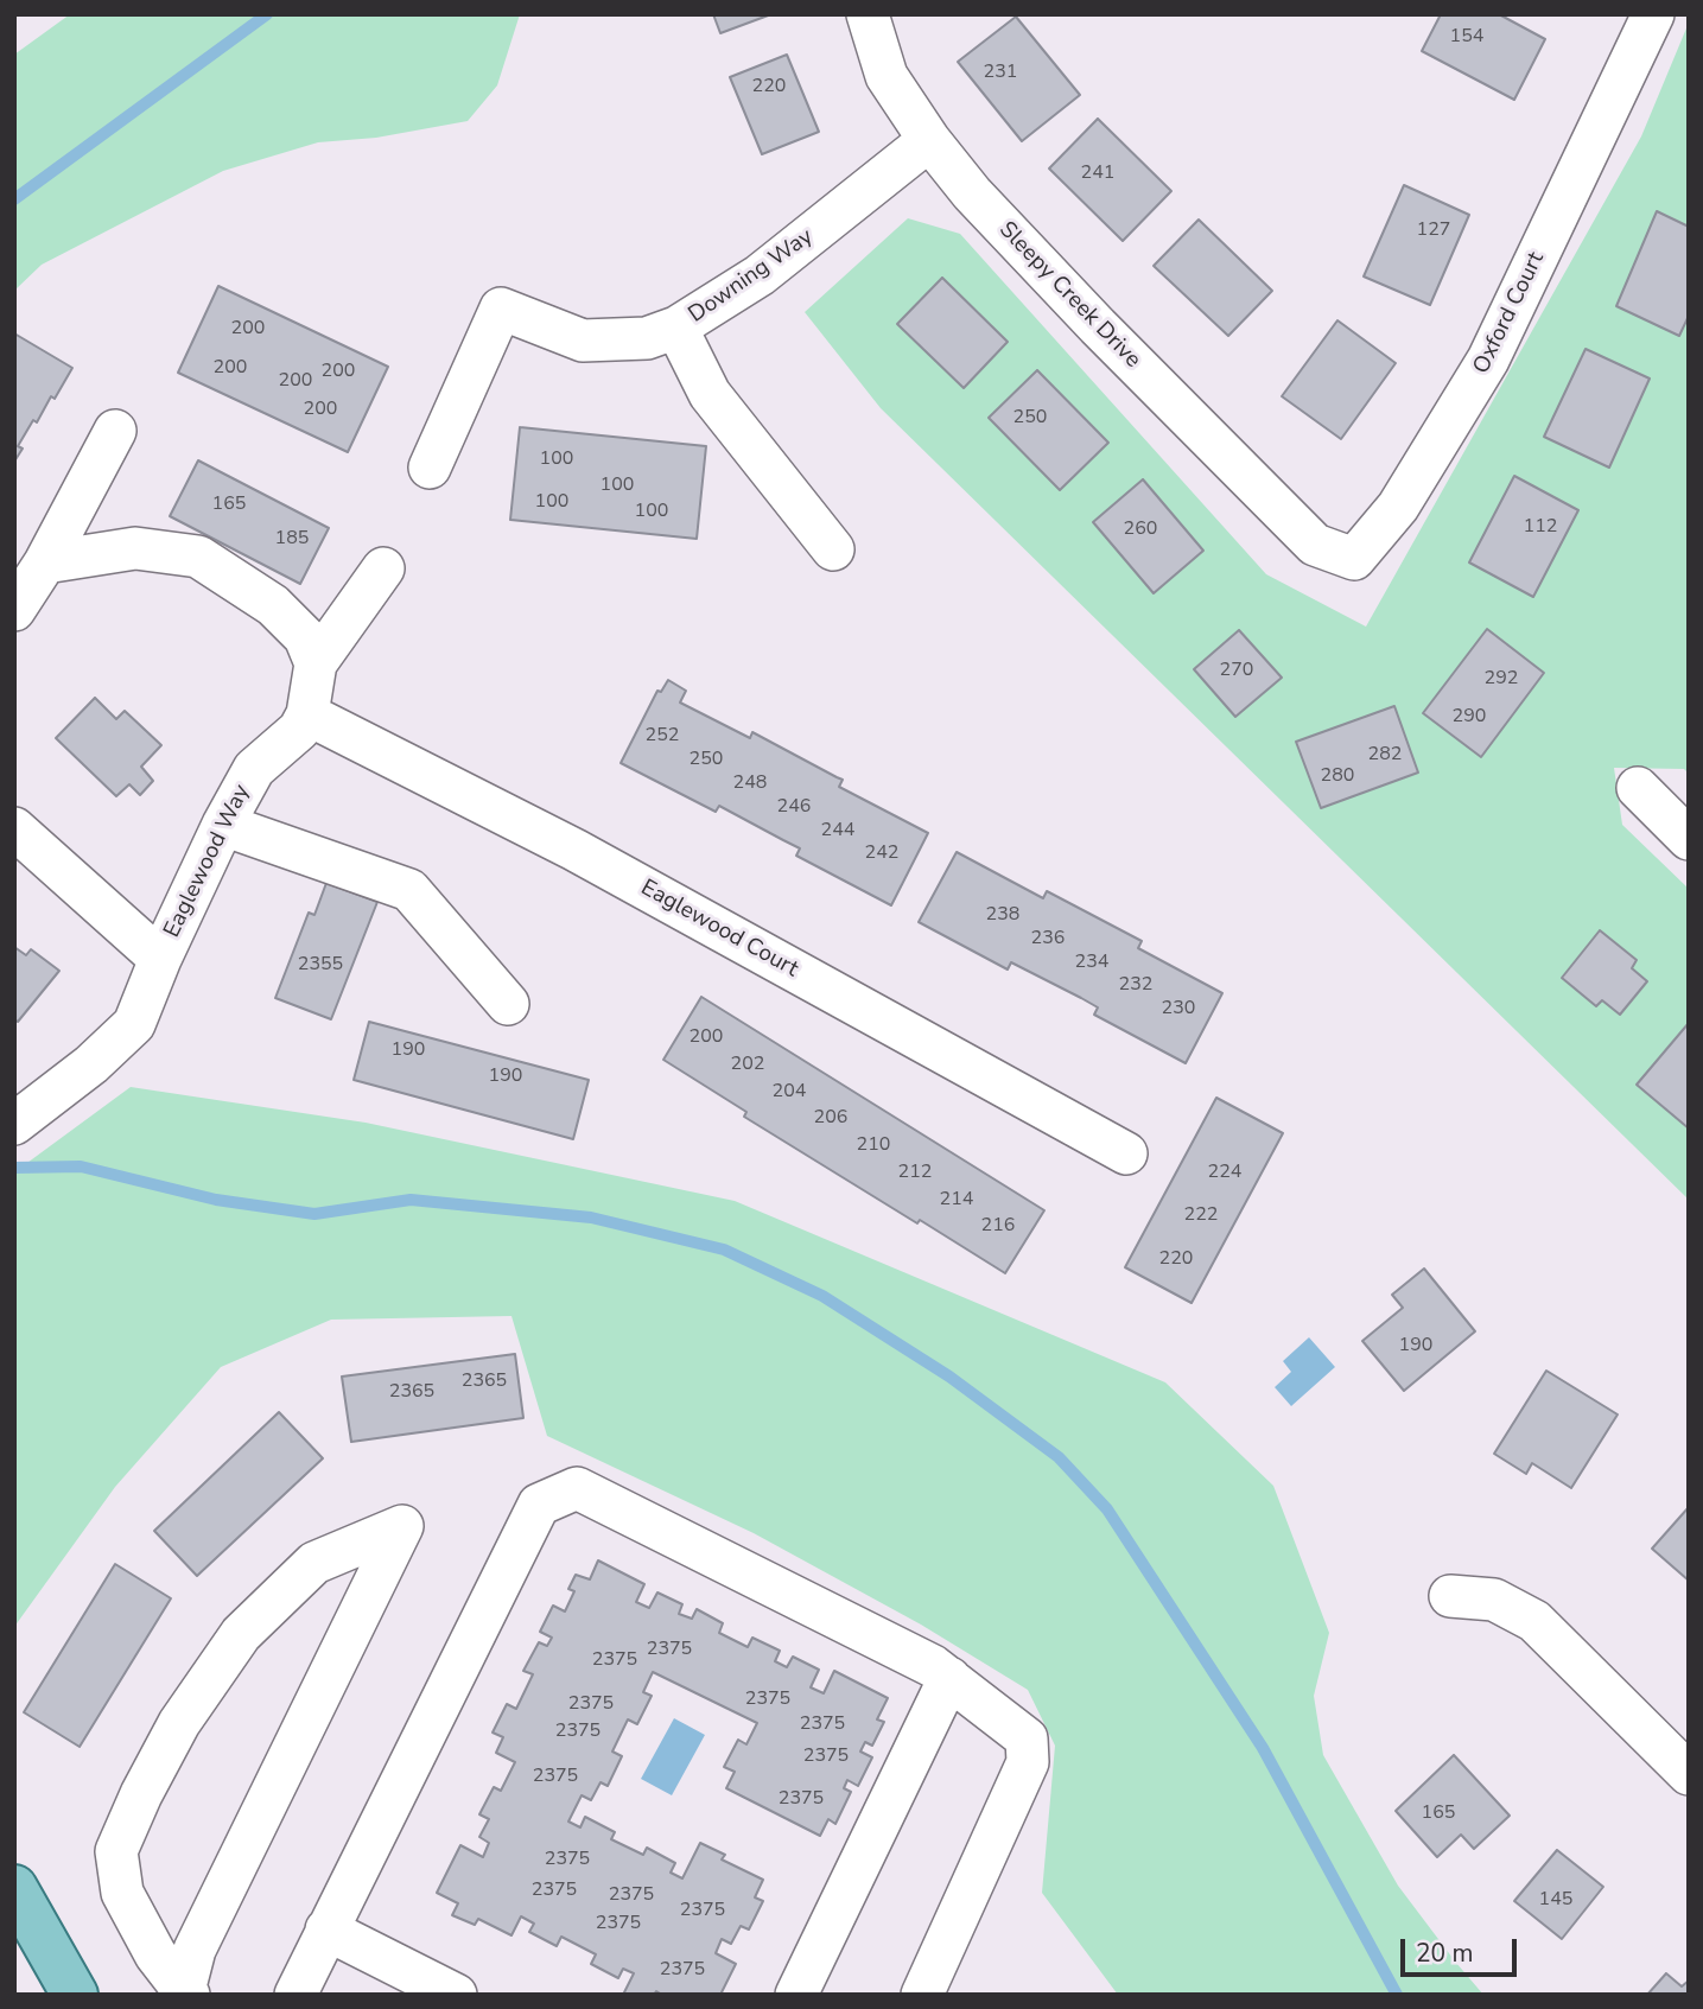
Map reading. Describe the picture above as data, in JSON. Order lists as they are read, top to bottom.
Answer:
{
  "streets": {
    "street": [
      "Downing Way",
      "Sleepy Creek Drive",
      "Oxford Court",
      "Eaglewood Way",
      "Eaglewood Court"
    ]
  },
  "crossings": [
    ["Downing Way", "Sleepy Creek Drive"],
    ["Sleepy Creek Drive", "Oxford Court"],
    ["Eaglewood Way", "Eaglewood Court"]
  ],
  "house_numbers": [
    "154",
    "231",
    "220",
    "241",
    "127",
    "200",
    "200",
    "200",
    "200",
    "200",
    "250",
    "100",
    "100",
    "100",
    "165",
    "100",
    "112",
    "260",
    "185",
    "270",
    "292",
    "290",
    "252",
    "282",
    "250",
    "280",
    "248",
    "246",
    "244",
    "242",
    "238",
    "236",
    "234",
    "2355",
    "232",
    "230",
    "200",
    "190",
    "202",
    "190",
    "204",
    "206",
    "210",
    "212",
    "224",
    "214",
    "222",
    "216",
    "220",
    "190",
    "2365",
    "2365",
    "2375",
    "2375",
    "2375",
    "2375",
    "2375",
    "2375",
    "2375",
    "2375",
    "2375",
    "165",
    "2375",
    "2375",
    "2375",
    "145",
    "2375",
    "2375",
    "2375"
  ],
  "scale_bar": "20 m"
}
